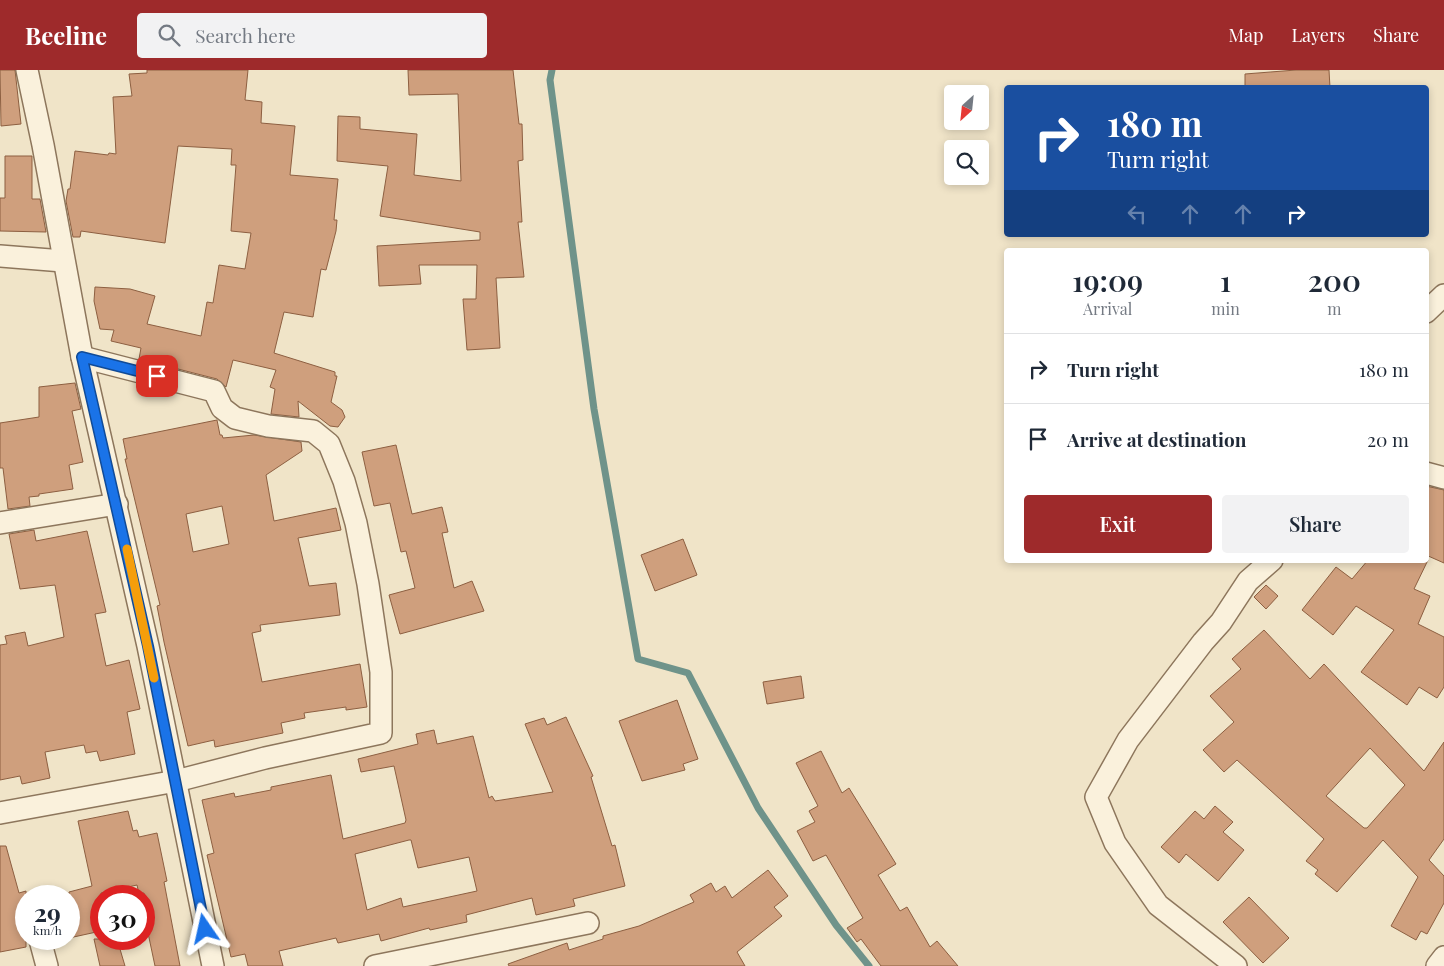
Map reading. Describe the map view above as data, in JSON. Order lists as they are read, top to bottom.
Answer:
{
  "north": "bottom left",
  "page": {
    "header": "Beeline",
    "search": "Search here",
    "nav": ["Map", "Layers", "Share"],
    "turn": ["180 m", "Turn right"],
    "eta": [
      "19:09",
      "Arrival",
      "1",
      "min",
      "200",
      "m"
    ],
    "list": [
      {
        "name": "Turn right",
        "value": "180 m"
      },
      {
        "name": "Arrive at destination",
        "value": "20 m"
      }
    ],
    "buttons": ["Exit", "Share"],
    "speed": "29 km/h",
    "limit": "30"
  }
}
